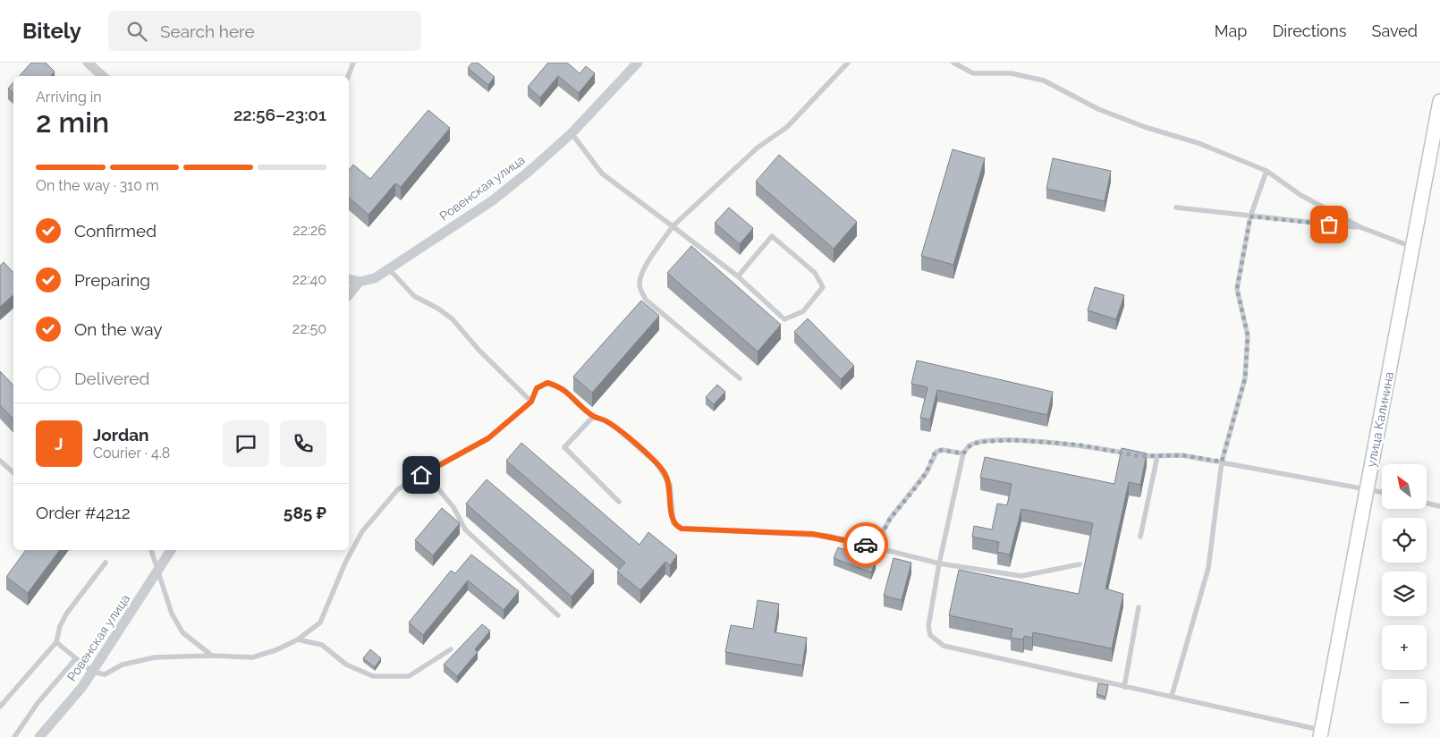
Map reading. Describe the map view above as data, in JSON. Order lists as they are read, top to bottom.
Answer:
{
  "streets": {
    "main road": ["улица Калинина"],
    "street": ["Ровенская улица"]
  },
  "north": "top left",
  "page": {
    "header": "Bitely",
    "search": "Search here",
    "nav": ["Map", "Directions", "Saved"],
    "heading": ["2 min", "Arriving in", "22:56–23:01"],
    "panel": [
      "Jordan",
      "Courier · 4.8",
      "Order #4212",
      "585 ₽"
    ],
    "bar": "On the way · 310 m",
    "list": [
      ["Confirmed", "22:26"],
      ["Preparing", "22:40"],
      ["On the way", "22:50"],
      "Delivered"
    ],
    "round": "J",
    "map_buttons": ["+", "−"]
  }
}
